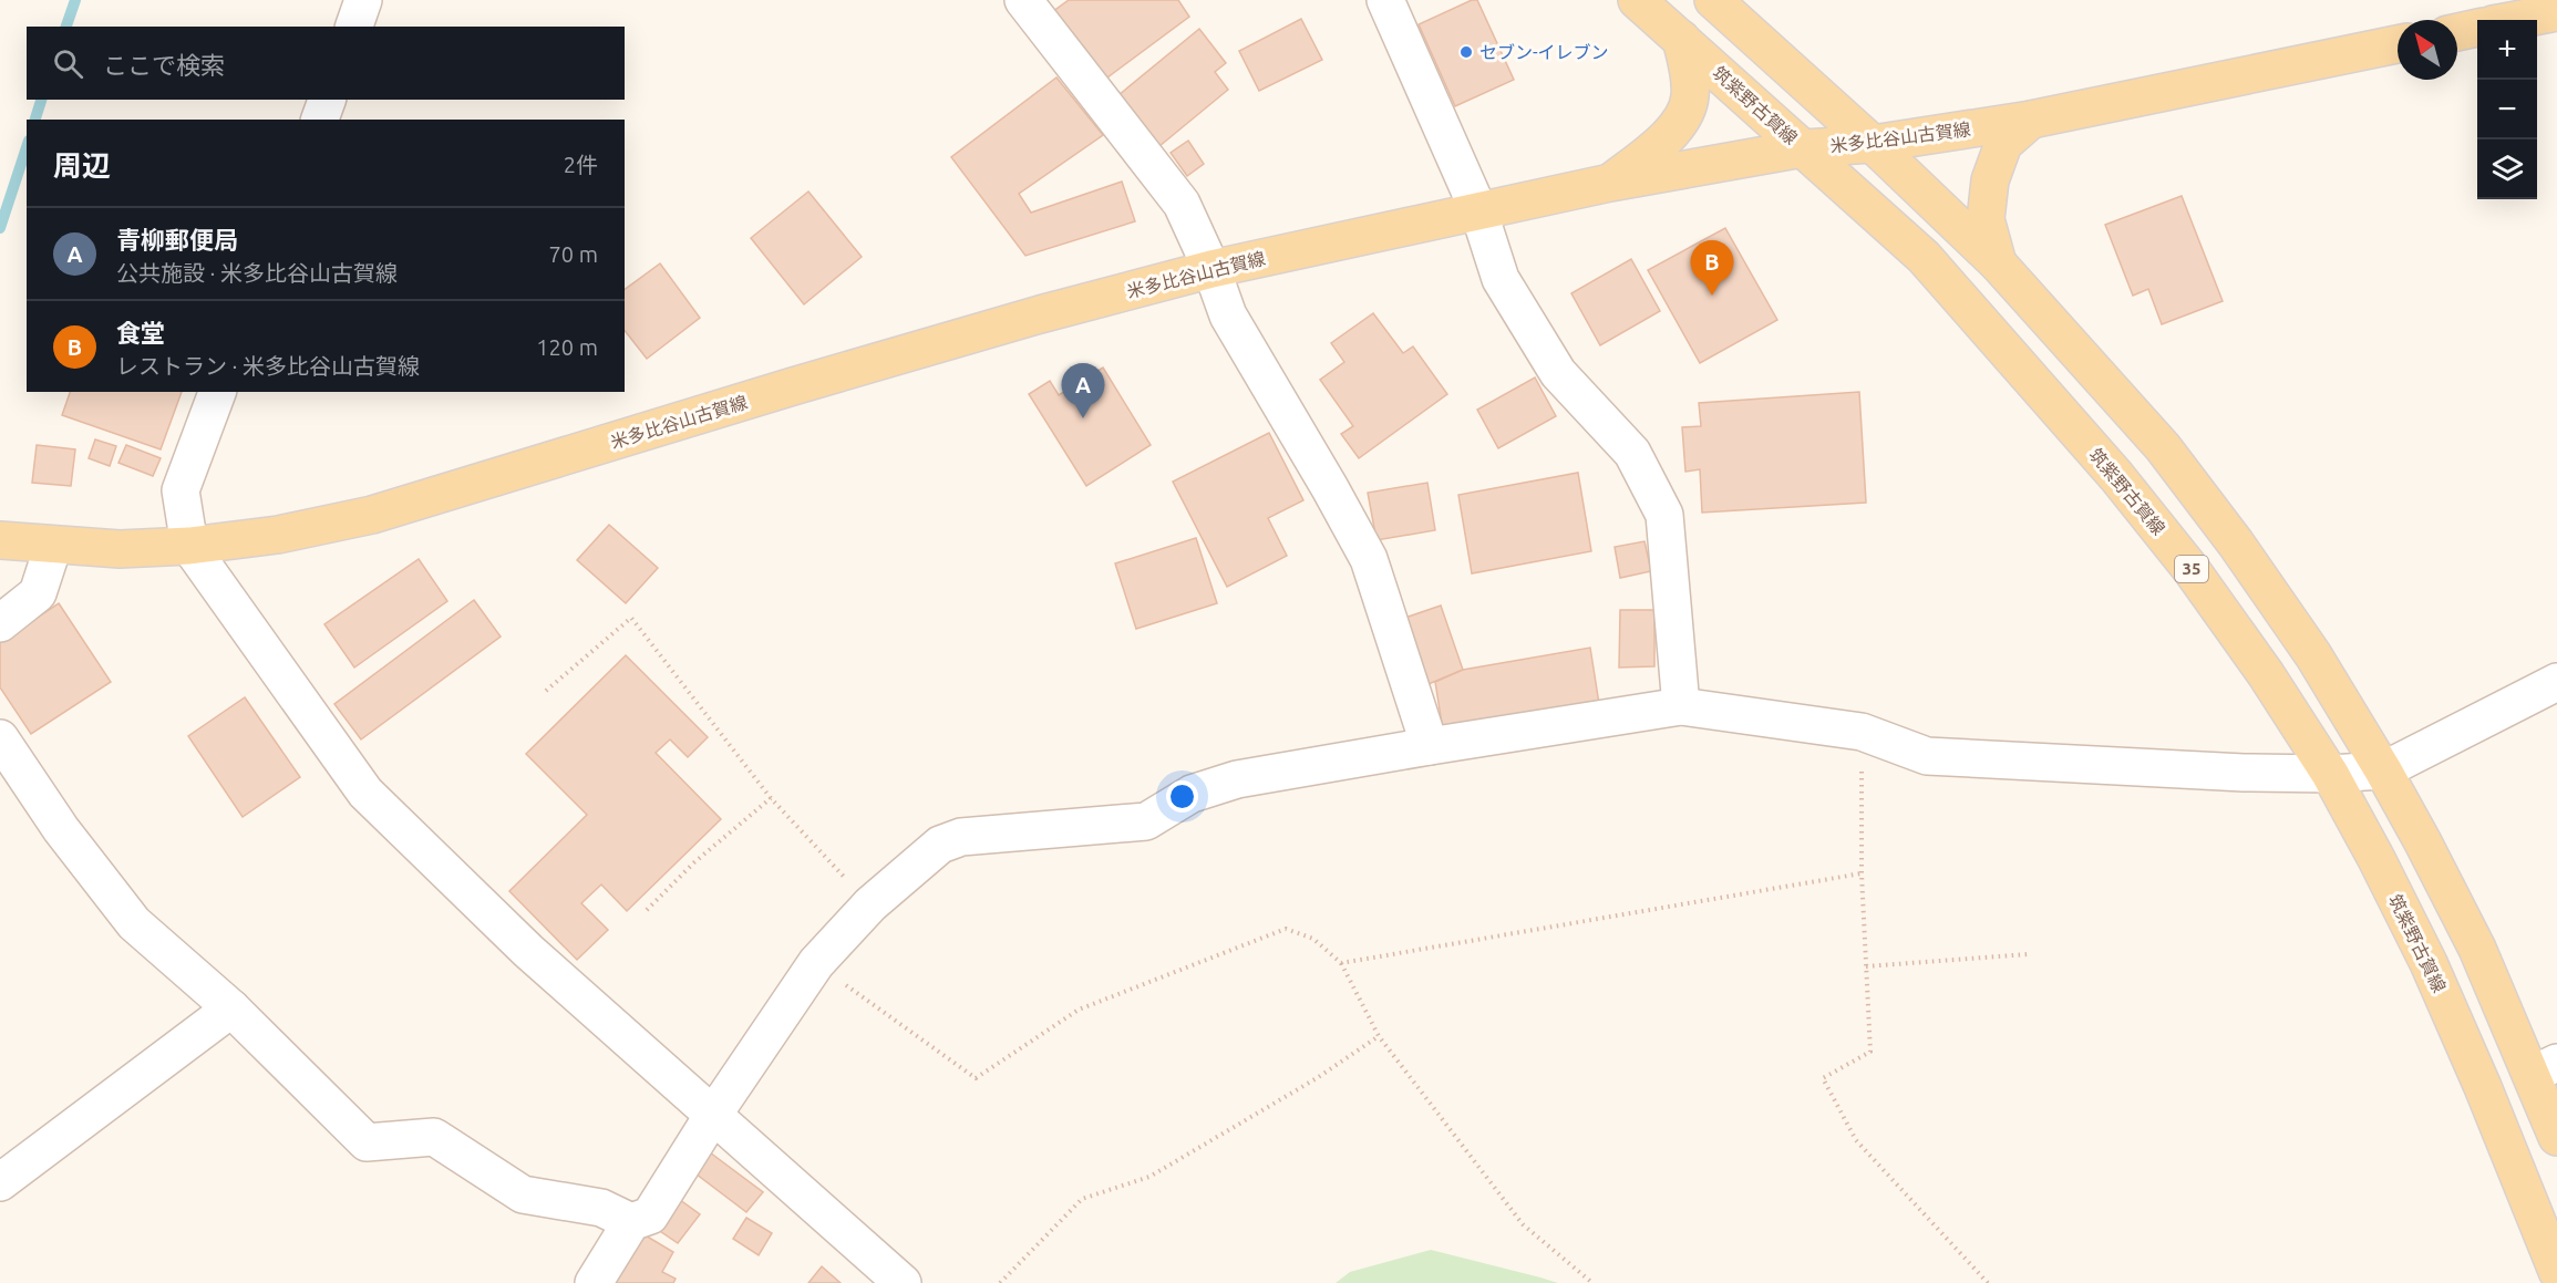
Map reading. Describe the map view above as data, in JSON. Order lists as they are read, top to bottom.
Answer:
{
  "streets": {
    "main road": ["筑紫野古賀線", "米多比谷山古賀線", "35"]
  },
  "crossings": [
    ["筑紫野古賀線", "米多比谷山古賀線"]
  ],
  "places": ["セブン-イレブン"],
  "north": "top left",
  "page": {
    "map_buttons": ["+", "−"],
    "search": "ここで検索",
    "heading": ["周辺", "2件"],
    "list": [
      {
        "mark": "A",
        "name": "青柳郵便局",
        "note": "公共施設 · 米多比谷山古賀線",
        "value": "70 m"
      },
      {
        "mark": "B",
        "name": "食堂",
        "note": "レストラン · 米多比谷山古賀線",
        "value": "120 m"
      }
    ],
    "pins": ["B", "A"]
  }
}
